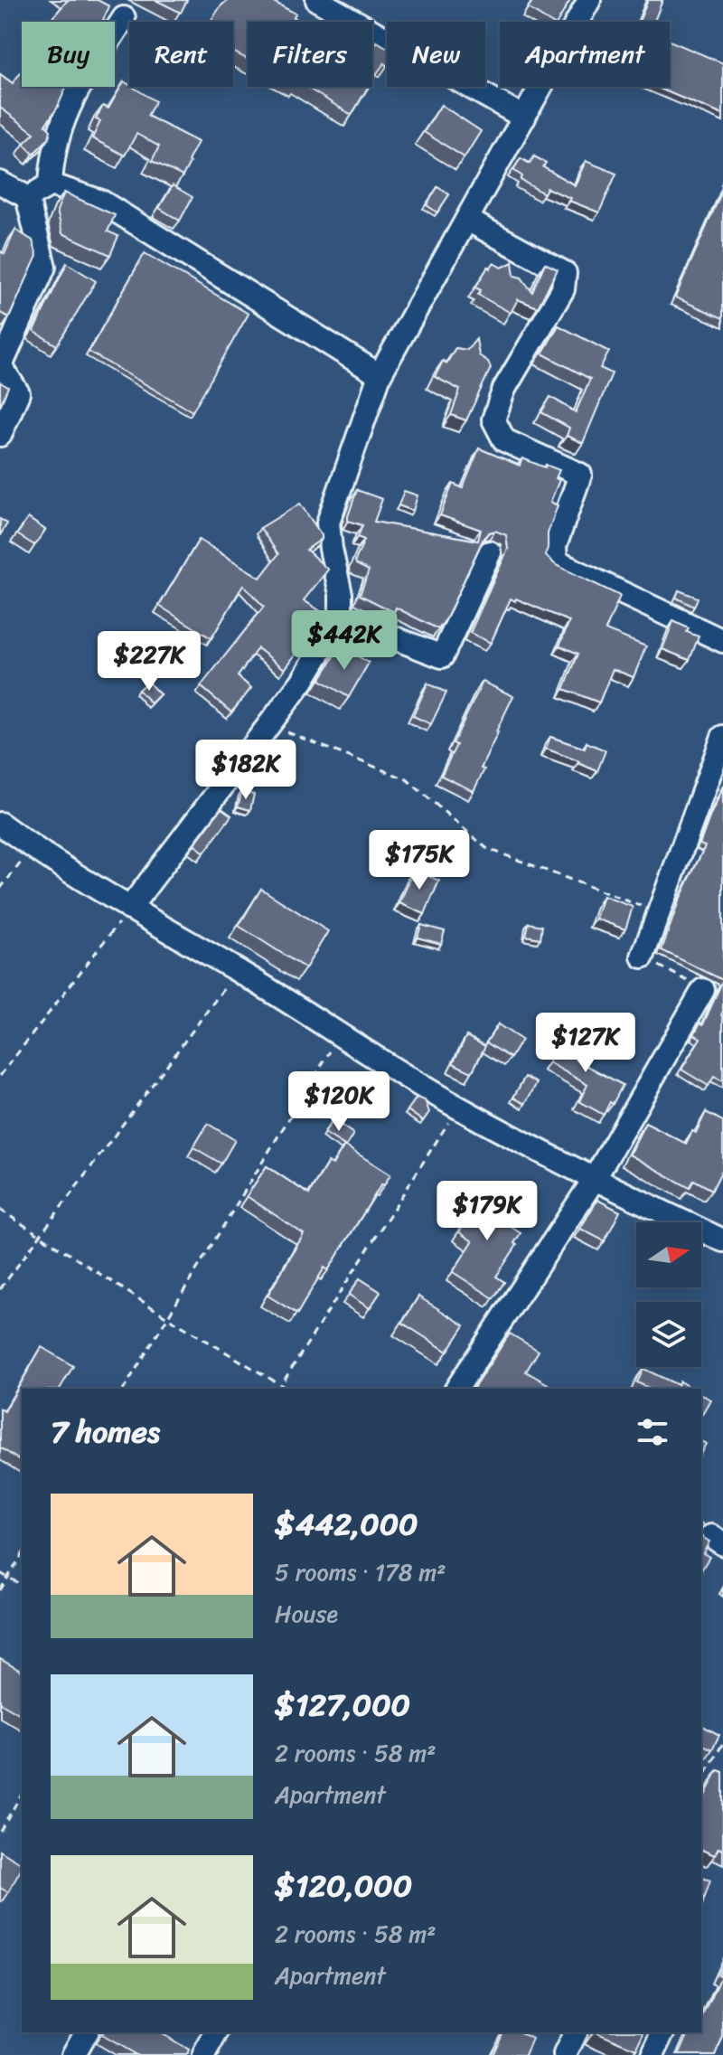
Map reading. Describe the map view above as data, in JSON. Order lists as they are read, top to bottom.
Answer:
{
  "north": "right",
  "page": {
    "chip": [
      "Buy",
      "Rent",
      "Filters",
      "New",
      "Apartment"
    ],
    "price": [
      "$442K",
      "$227K",
      "$182K",
      "$175K",
      "$127K",
      "$120K",
      "$179K"
    ],
    "heading": "7 homes",
    "list": [
      {
        "name": "$442,000",
        "note": "5 rooms · 178 m² · House"
      },
      {
        "name": "$127,000",
        "note": "2 rooms · 58 m² · Apartment"
      },
      {
        "name": "$120,000",
        "note": "2 rooms · 58 m² · Apartment"
      }
    ]
  }
}
